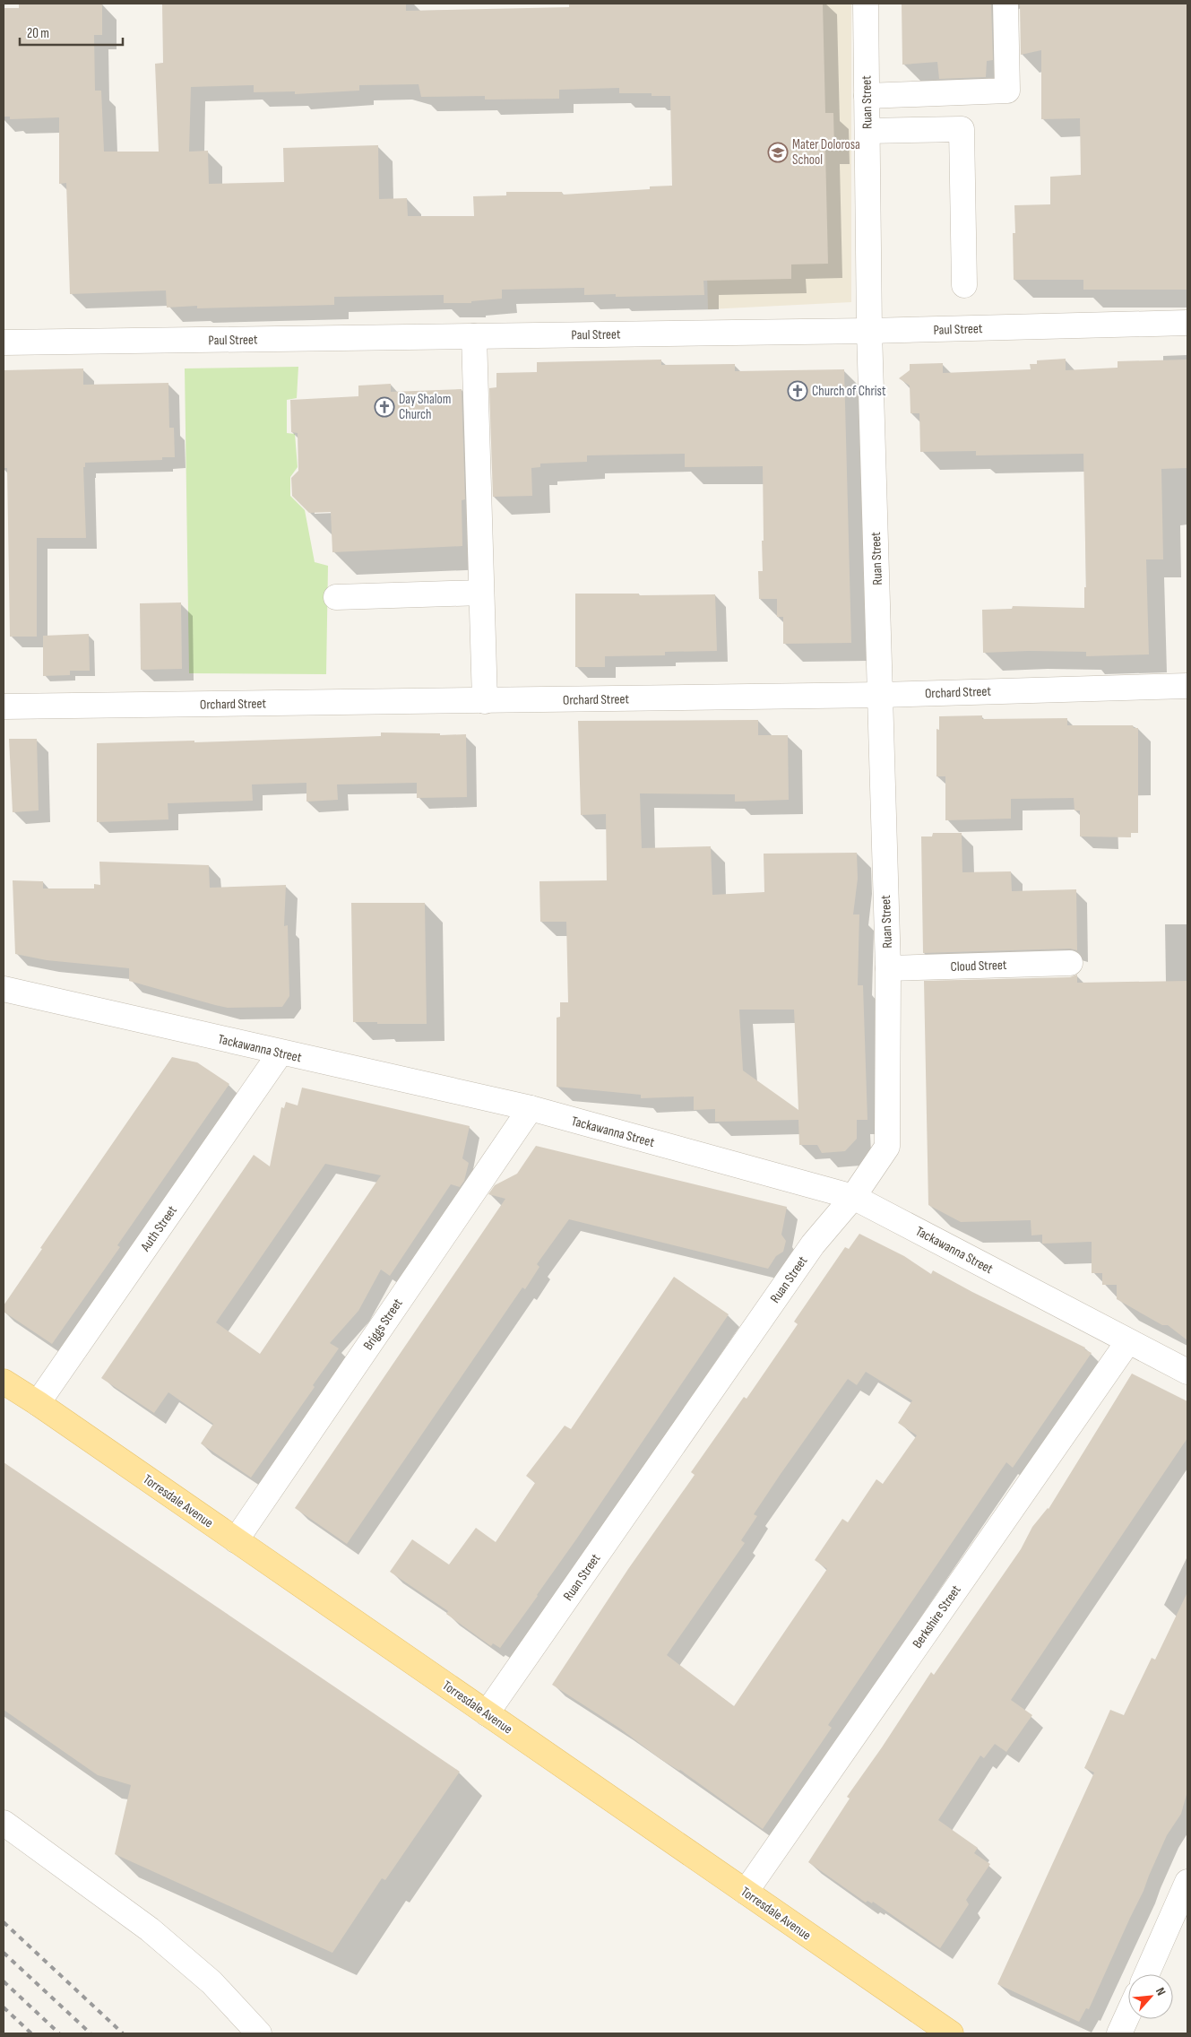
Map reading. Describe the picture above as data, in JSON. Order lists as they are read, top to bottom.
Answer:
{
  "streets": {
    "main road": ["Torresdale Avenue"],
    "street": [
      "Ruan Street",
      "Paul Street",
      "Orchard Street",
      "Cloud Street",
      "Tackawanna Street",
      "Auth Street",
      "Briggs Street",
      "Berkshire Street"
    ]
  },
  "crossings": [
    ["Ruan Street", "Paul Street"],
    ["Ruan Street", "Orchard Street"],
    ["Ruan Street", "Cloud Street"],
    ["Ruan Street", "Tackawanna Street"],
    ["Ruan Street", "Torresdale Avenue"],
    ["Tackawanna Street", "Auth Street"],
    ["Tackawanna Street", "Briggs Street"],
    ["Tackawanna Street", "Berkshire Street"],
    ["Auth Street", "Torresdale Avenue"],
    ["Briggs Street", "Torresdale Avenue"],
    ["Torresdale Avenue", "Berkshire Street"]
  ],
  "places": {
    "school or university": ["Mater Dolorosa School"],
    "church": ["Church of Christ", "Day Shalom Church"]
  },
  "scale_bar": "20 m",
  "north": "top right"
}
